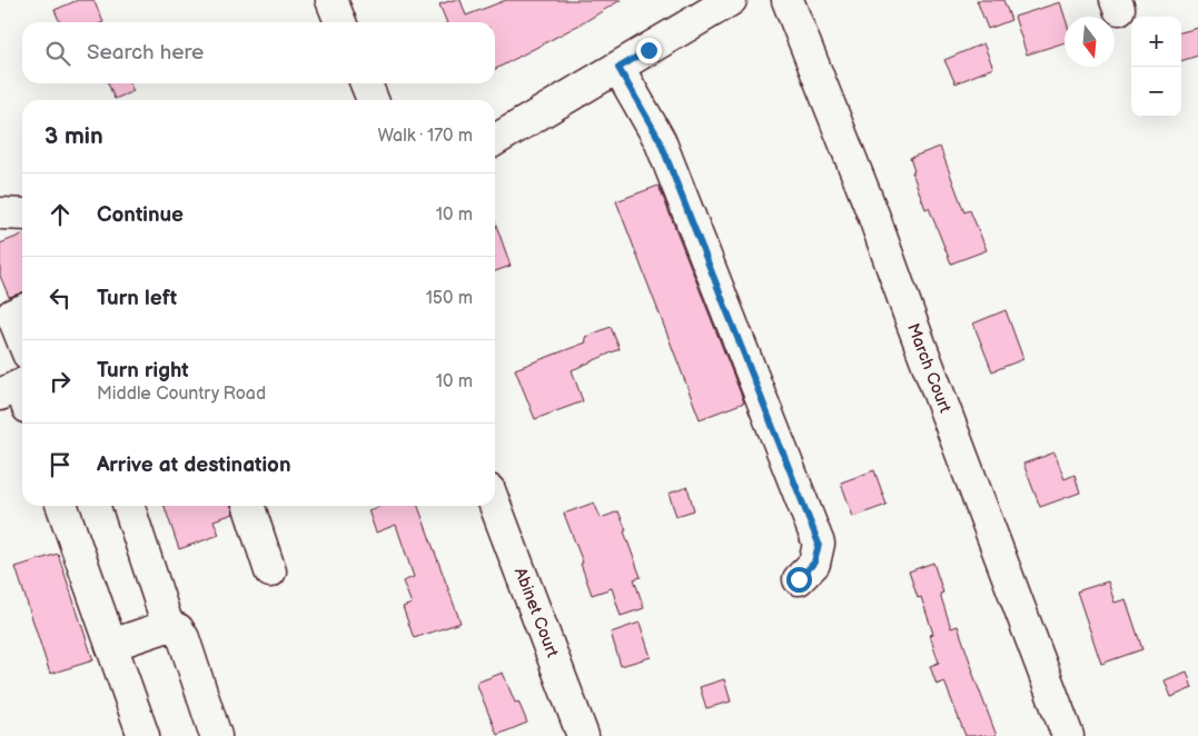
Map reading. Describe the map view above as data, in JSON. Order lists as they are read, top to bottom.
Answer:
{
  "streets": {
    "street": ["March Court", "Abinet Court"]
  },
  "north": "bottom",
  "page": {
    "map_buttons": ["+", "−"],
    "search": "Search here",
    "heading": ["3 min", "Walk · 170 m"],
    "list": [
      ["Continue", "10 m"],
      ["Turn left", "150 m"],
      ["Turn right", "Middle Country Road", "10 m"],
      "Arrive at destination"
    ]
  }
}
